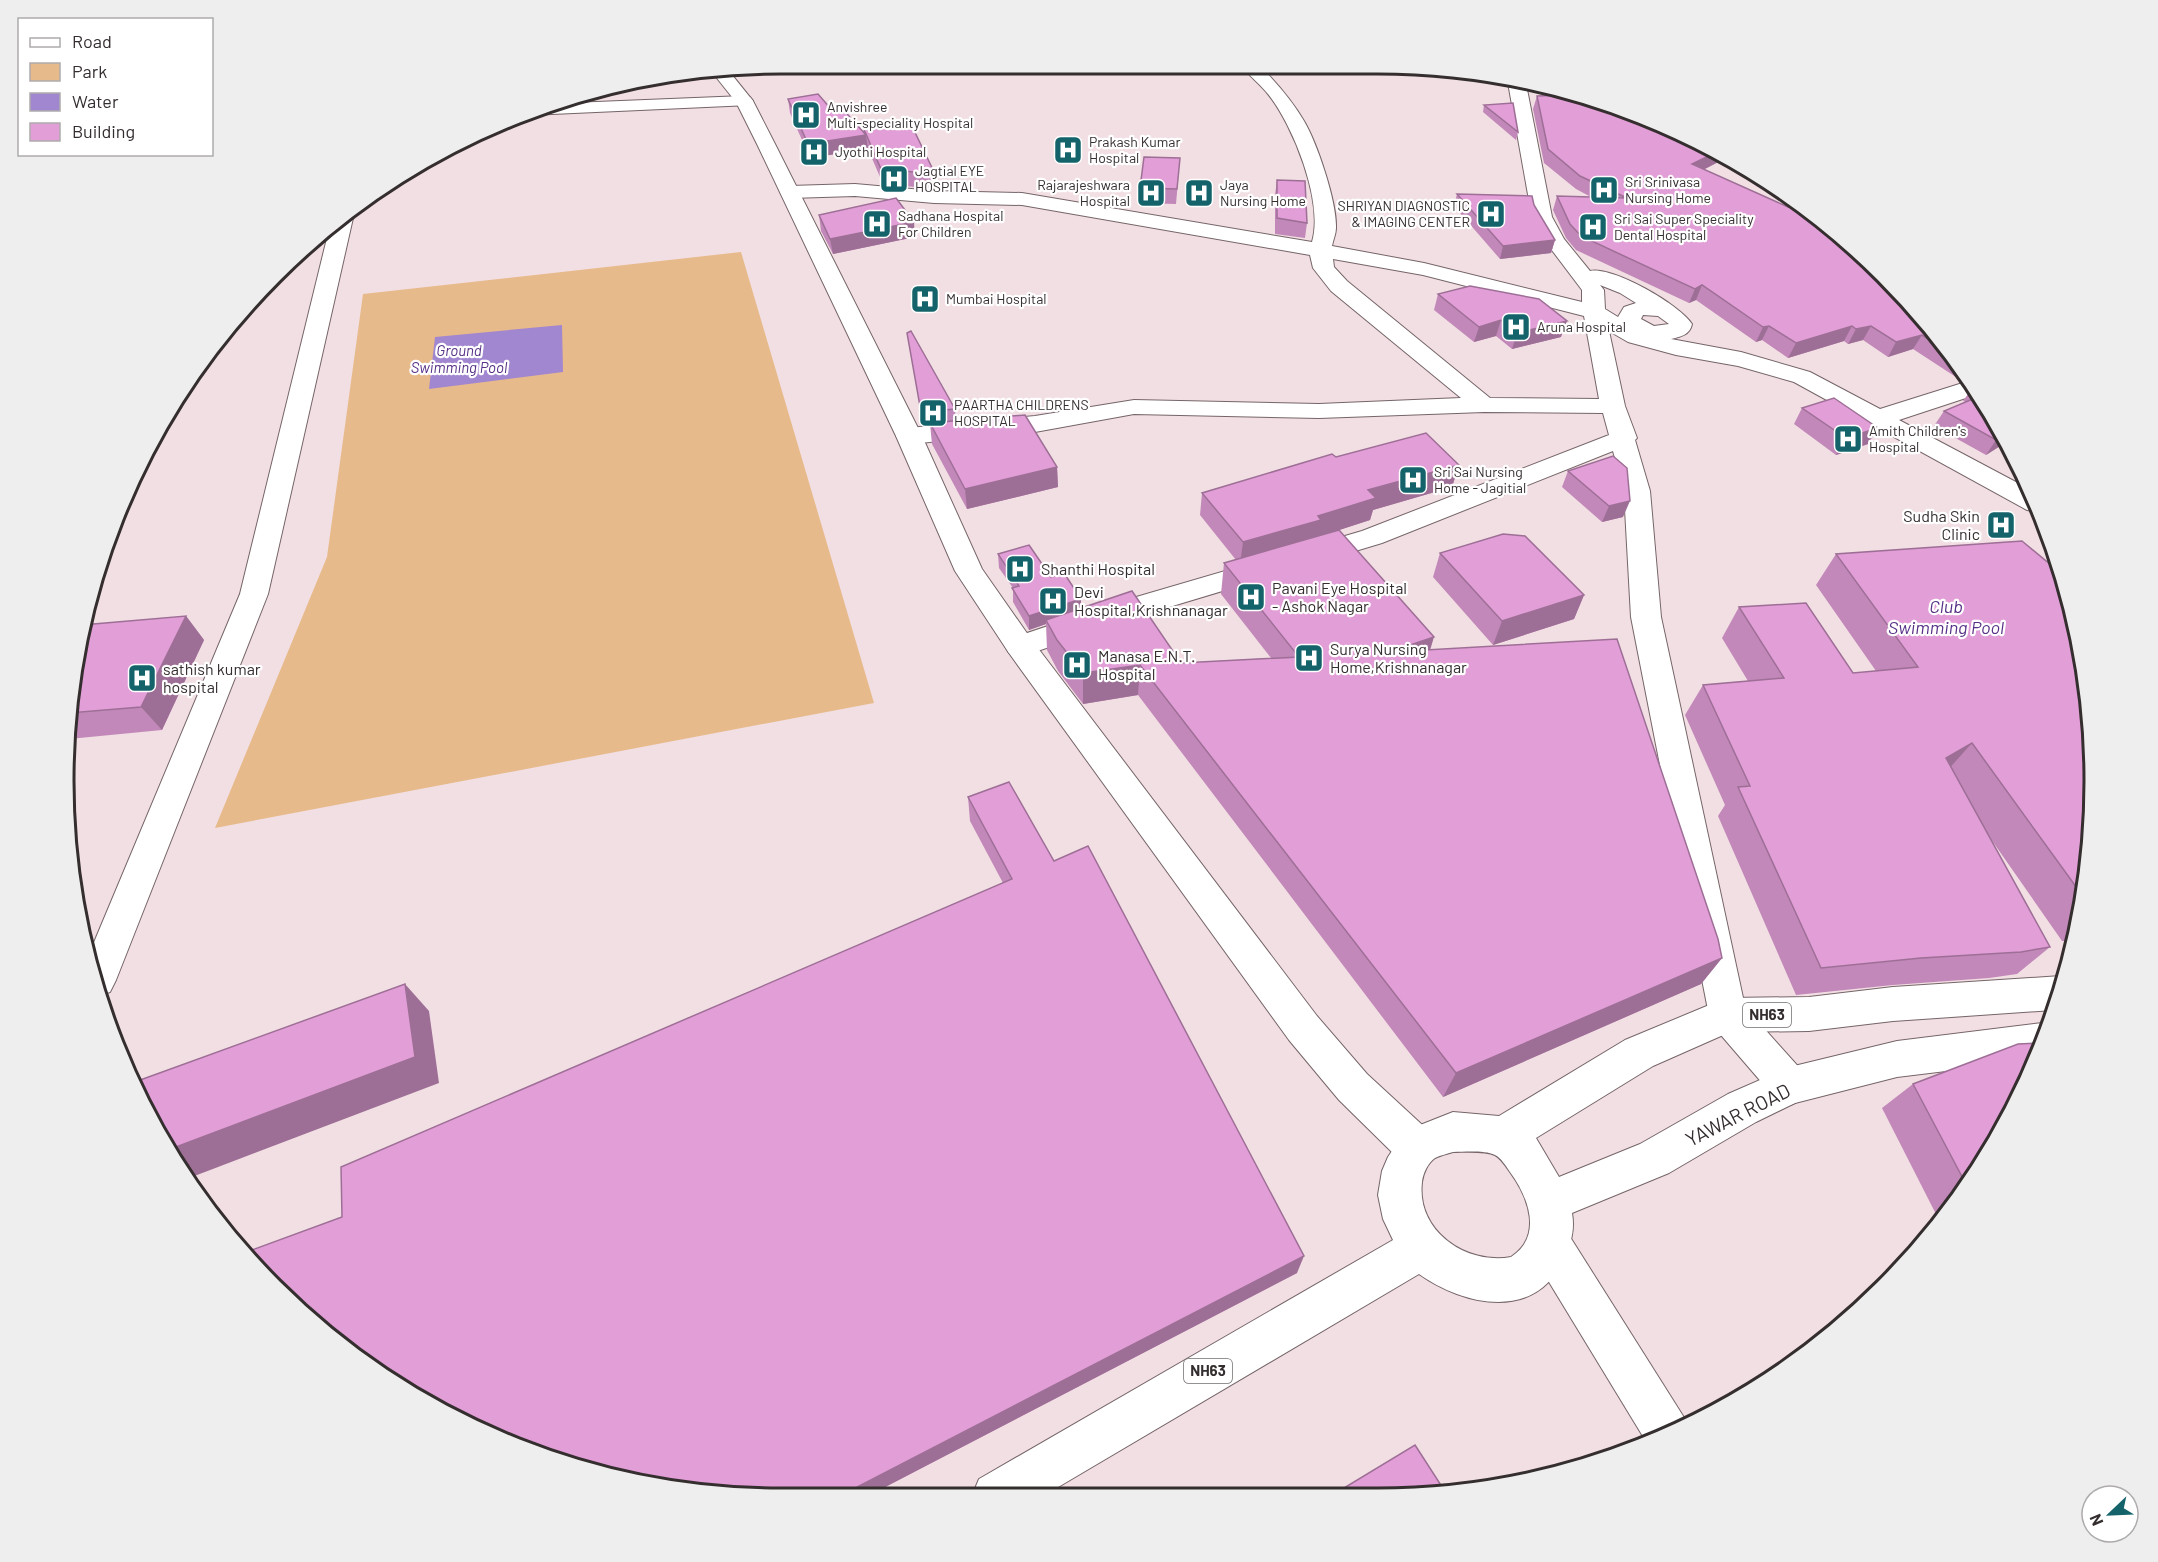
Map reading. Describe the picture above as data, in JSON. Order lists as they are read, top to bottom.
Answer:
{
  "streets": {
    "main road": ["NH63", "YAWAR ROAD"]
  },
  "crossings": [
    ["NH63", "YAWAR ROAD"]
  ],
  "water": ["Ground Swimming Pool", "Club Swimming Pool"],
  "places": {
    "hospital": [
      "Anvishree Multi-speciality Hospital",
      "Prakash Kumar Hospital",
      "Jyothi Hospital",
      "Jagtial EYE HOSPITAL",
      "Sri Srinivasa Nursing Home",
      "Rajarajeshwara Hospital",
      "Jaya Nursing Home",
      "SHRIYAN DIAGNOSTIC & IMAGING CENTER",
      "Sadhana Hospital For Children",
      "Sri Sai Super Speciality Dental Hospital",
      "Mumbai Hospital",
      "Aruna Hospital",
      "PAARTHA CHILDRENS HOSPITAL",
      "Amith Children's Hospital",
      "Sri Sai Nursing Home - Jagitial",
      "Sudha Skin Clinic",
      "Shanthi Hospital",
      "Pavani Eye Hospital - Ashok Nagar",
      "Devi Hospital,Krishnanagar",
      "Surya Nursing Home,Krishnanagar",
      "Manasa E.N.T. Hospital",
      "sathish kumar hospital"
    ]
  },
  "legend": [
    "Road",
    "Park",
    "Water",
    "Building"
  ],
  "north": "bottom left"
}
